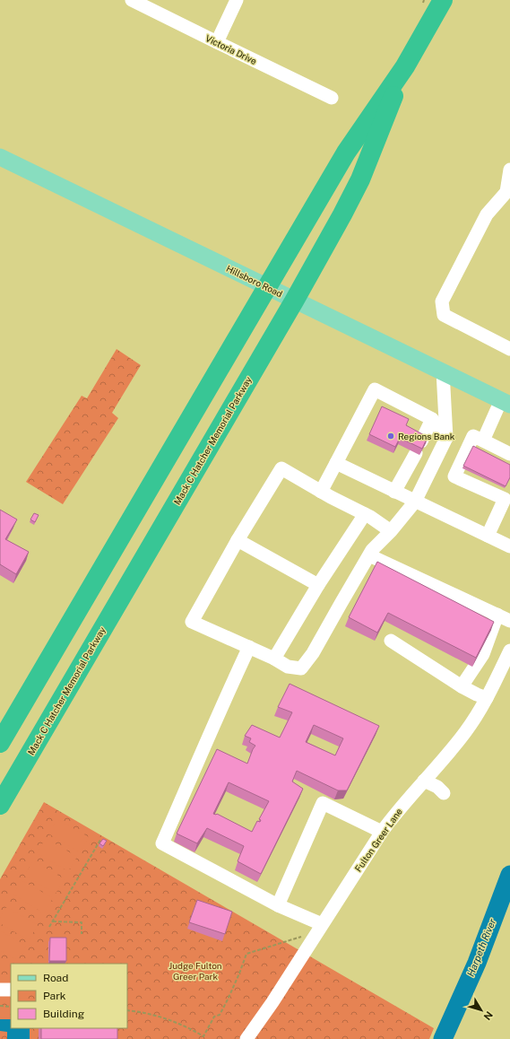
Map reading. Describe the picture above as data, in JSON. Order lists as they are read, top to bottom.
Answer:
{
  "streets": {
    "highway": ["Mack C Hatcher Memorial Parkway"],
    "main road": ["Hillsboro Road"],
    "street": ["Victoria Drive", "Fulton Greer Lane"]
  },
  "crossings": [
    ["Hillsboro Road", "Mack C Hatcher Memorial Parkway"]
  ],
  "water": ["Harpeth River"],
  "parks": ["Judge Fulton Greer Park"],
  "places": ["Regions Bank"],
  "legend": ["Road", "Park", "Building"],
  "north": "bottom right"
}
